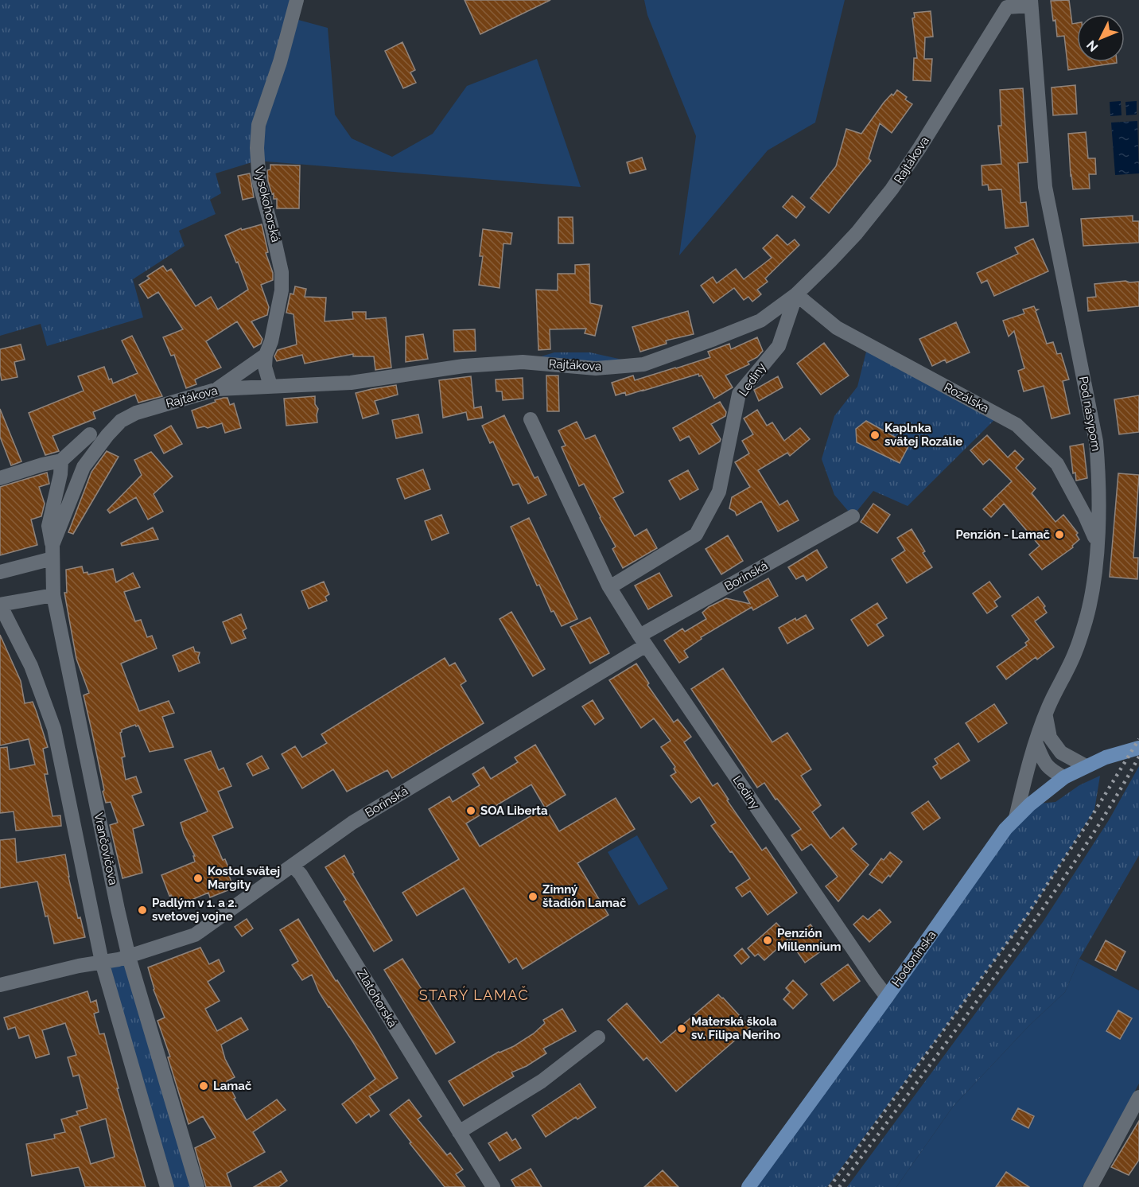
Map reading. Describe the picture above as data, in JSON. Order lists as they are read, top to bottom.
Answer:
{
  "streets": {
    "main road": ["Hodonínska"],
    "street": [
      "Rajtákova",
      "Vysokohorská",
      "Lediny",
      "Rozálska",
      "Pod násypom",
      "Borinská",
      "Vrančovičova",
      "Zlatohorská"
    ]
  },
  "crossings": [
    ["Rajtákova", "Vysokohorská"],
    ["Rajtákova", "Lediny"],
    ["Rajtákova", "Rozálska"],
    ["Rajtákova", "Pod násypom"],
    ["Rajtákova", "Vrančovičova"],
    ["Lediny", "Rozálska"],
    ["Lediny", "Borinská"],
    ["Lediny", "Hodonínska"],
    ["Rozálska", "Pod násypom"],
    ["Pod násypom", "Hodonínska"],
    ["Borinská", "Vrančovičova"],
    ["Borinská", "Zlatohorská"]
  ],
  "districts": ["STARÝ LAMAČ"],
  "places": [
    "Kaplnka svätej Rozálie",
    "Penzión - Lamač",
    "SOA Liberta",
    "Kostol svätej Margity",
    "Zimný štadión Lamač",
    "Padlým v 1. a 2. svetovej vojne",
    "Penzión Millennium",
    "Materská škola sv. Filipa Neriho",
    "Lamač"
  ],
  "north": "bottom left"
}
